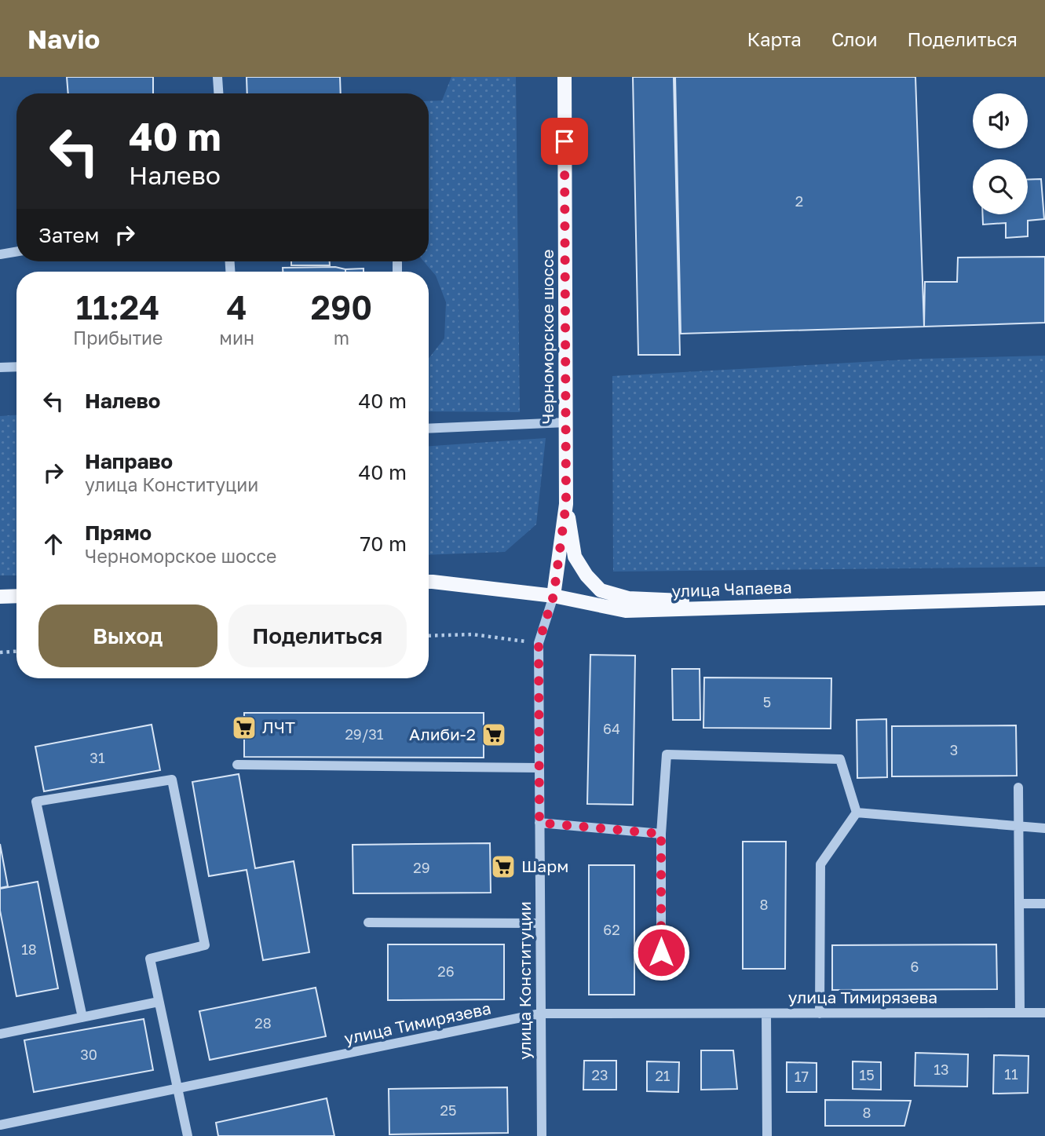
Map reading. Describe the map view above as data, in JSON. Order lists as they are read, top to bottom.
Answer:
{
  "streets": {
    "main road": ["Черноморское шоссе", "улица Чапаева"],
    "street": ["улица Конституции", "улица Тимирязева"]
  },
  "crossings": [
    ["Черноморское шоссе", "улица Чапаева"],
    ["Черноморское шоссе", "улица Конституции"],
    ["улица Чапаева", "улица Конституции"],
    ["улица Конституции", "улица Тимирязева"]
  ],
  "places": {
    "supermarket": ["ЛЧТ", "Алиби-2", "Шарм"]
  },
  "house_numbers": [
    "2",
    "5",
    "64",
    "29/31",
    "3",
    "31",
    "29",
    "8",
    "62",
    "18",
    "6",
    "26",
    "28",
    "30",
    "13",
    "11",
    "23",
    "15",
    "21",
    "17",
    "25",
    "8"
  ],
  "page": {
    "header": "Navio",
    "nav": ["Карта", "Слои", "Поделиться"],
    "turn": ["40 m", "Налево"],
    "then": "Затем",
    "eta": [
      "11:24",
      "Прибытие",
      "4",
      "мин",
      "290",
      "m"
    ],
    "list": [
      {
        "name": "Налево",
        "value": "40 m"
      },
      {
        "name": "Направо",
        "note": "улица Конституции",
        "value": "40 m"
      },
      {
        "name": "Прямо",
        "note": "Черноморское шоссе",
        "value": "70 m"
      }
    ],
    "buttons": ["Выход", "Поделиться"]
  }
}
